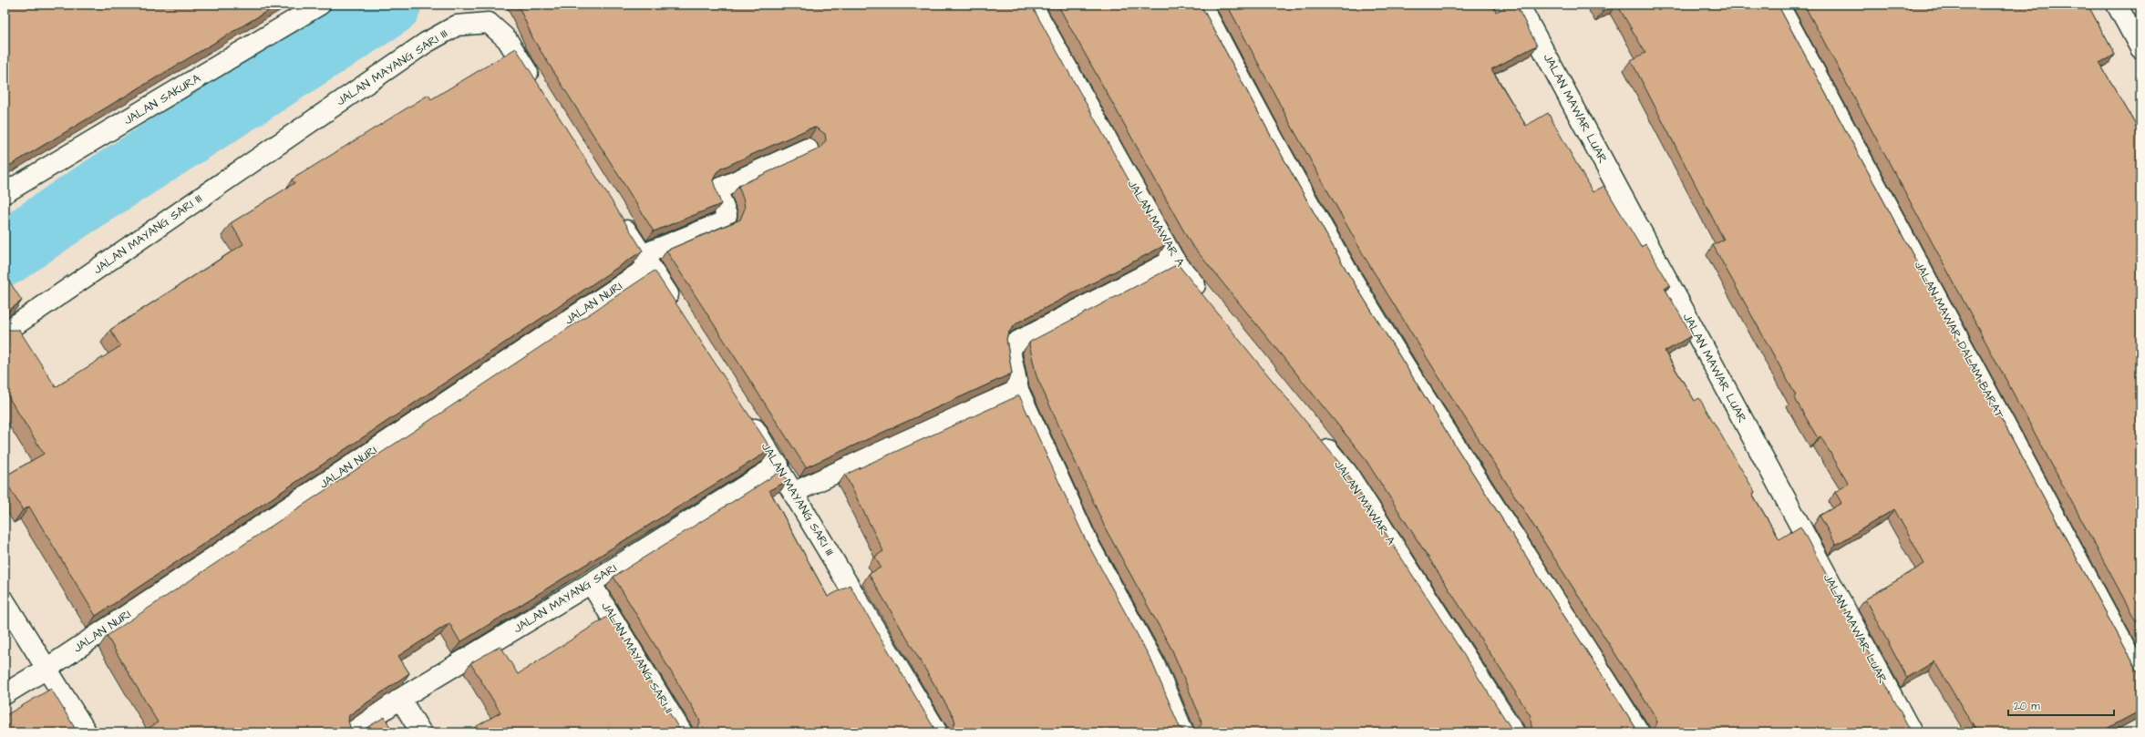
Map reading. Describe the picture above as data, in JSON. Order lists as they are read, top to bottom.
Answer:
{
  "streets": {
    "street": [
      "JALAN MAYANG SARI III",
      "JALAN SAKURA",
      "JALAN MAWAR LUAR",
      "JALAN MAWAR A",
      "JALAN NURI",
      "JALAN MAWAR DALAM BARAT",
      "JALAN MAYANG SARI",
      "JALAN MAYANG SARI II"
    ]
  },
  "crossings": [
    ["JALAN MAYANG SARI III", "JALAN MAYANG SARI"],
    ["JALAN MAYANG SARI", "JALAN MAYANG SARI II"]
  ],
  "scale_bar": "20 m"
}
